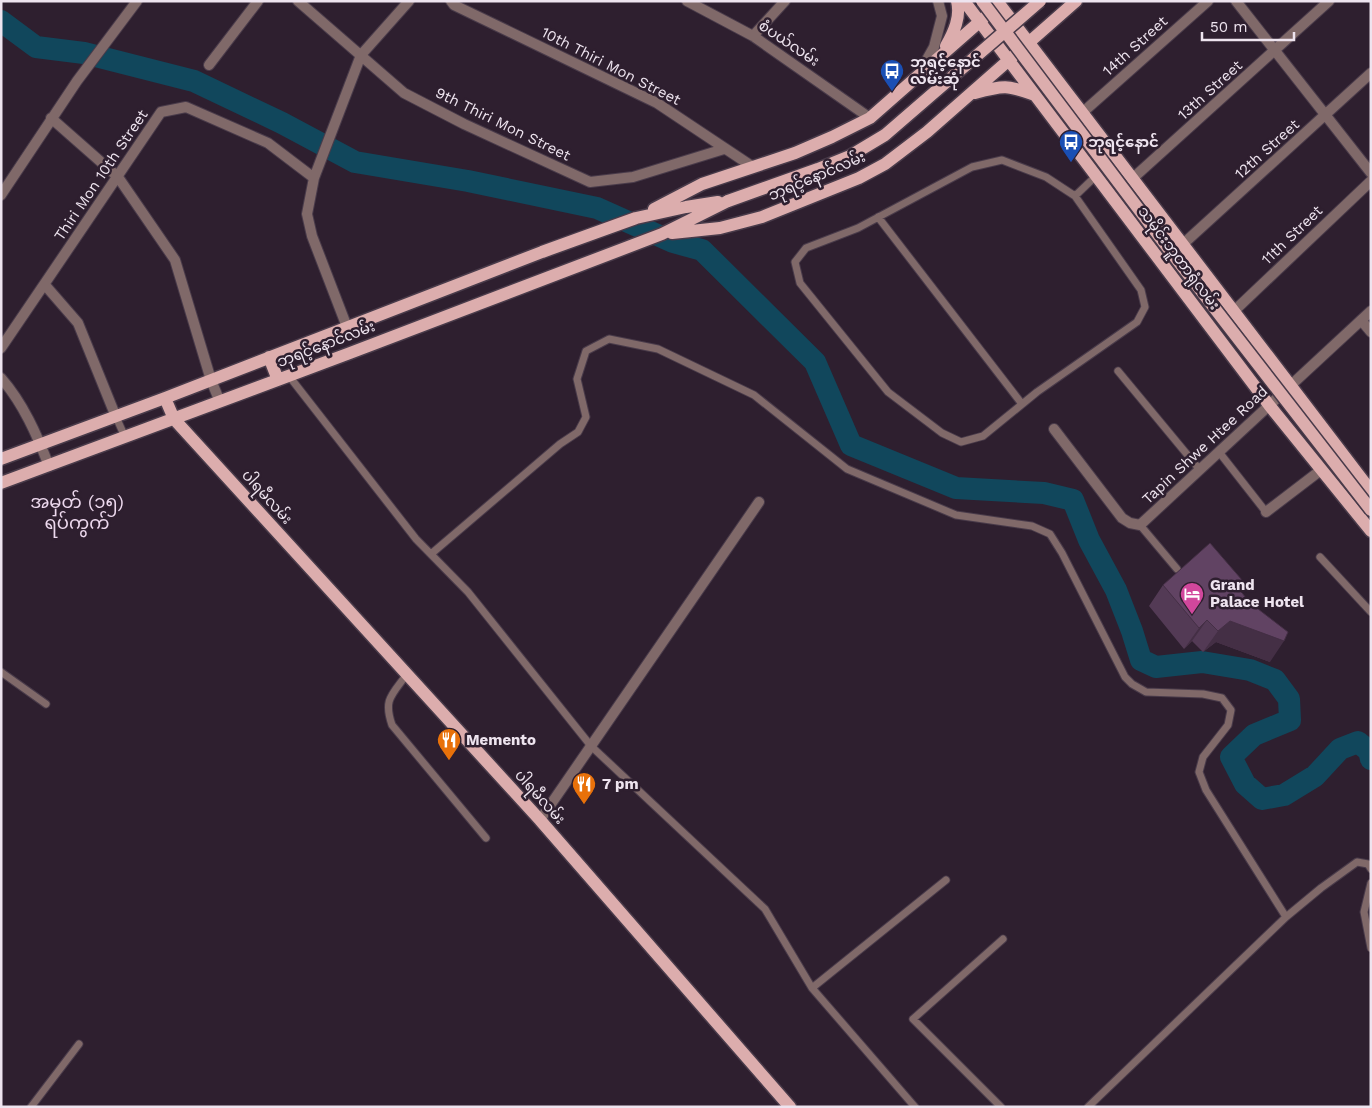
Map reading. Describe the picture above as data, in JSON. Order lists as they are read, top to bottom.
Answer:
{
  "streets": {
    "main road": ["ဘုရင့်နောင်လမ်း", "သမိုင်းဘူတာရုံလမ်း", "ပါရမီလမ်း"],
    "street": [
      "စံပယ်လမ်း",
      "14th Street",
      "10th Thiri Mon Street",
      "13th Street",
      "9th Thiri Mon Street",
      "12th Street",
      "Thiri Mon 10th Street",
      "11th Street",
      "Tapin Shwe Htee Road"
    ]
  },
  "crossings": [
    ["စံပယ်လမ်း", "ဘုရင့်နောင်လမ်း"],
    ["14th Street", "သမိုင်းဘူတာရုံလမ်း"],
    ["10th Thiri Mon Street", "9th Thiri Mon Street"],
    ["10th Thiri Mon Street", "ဘုရင့်နောင်လမ်း"],
    ["13th Street", "သမိုင်းဘူတာရုံလမ်း"],
    ["12th Street", "သမိုင်းဘူတာရုံလမ်း"],
    ["ဘုရင့်နောင်လမ်း", "သမိုင်းဘူတာရုံလမ်း"],
    ["ဘုရင့်နောင်လမ်း", "ပါရမီလမ်း"],
    ["11th Street", "သမိုင်းဘူတာရုံလမ်း"],
    ["သမိုင်းဘူတာရုံလမ်း", "Tapin Shwe Htee Road"]
  ],
  "districts": ["အမှတ် (၁၅) ရပ်ကွက်"],
  "places": {
    "bus stop": ["ဘုရင့်နောင် လမ်းဆုံ", "ဘုရင့်နောင်"],
    "hotel": ["Grand Palace Hotel"],
    "restaurant": ["Memento", "7 pm"]
  },
  "scale_bar": "50 m"
}
